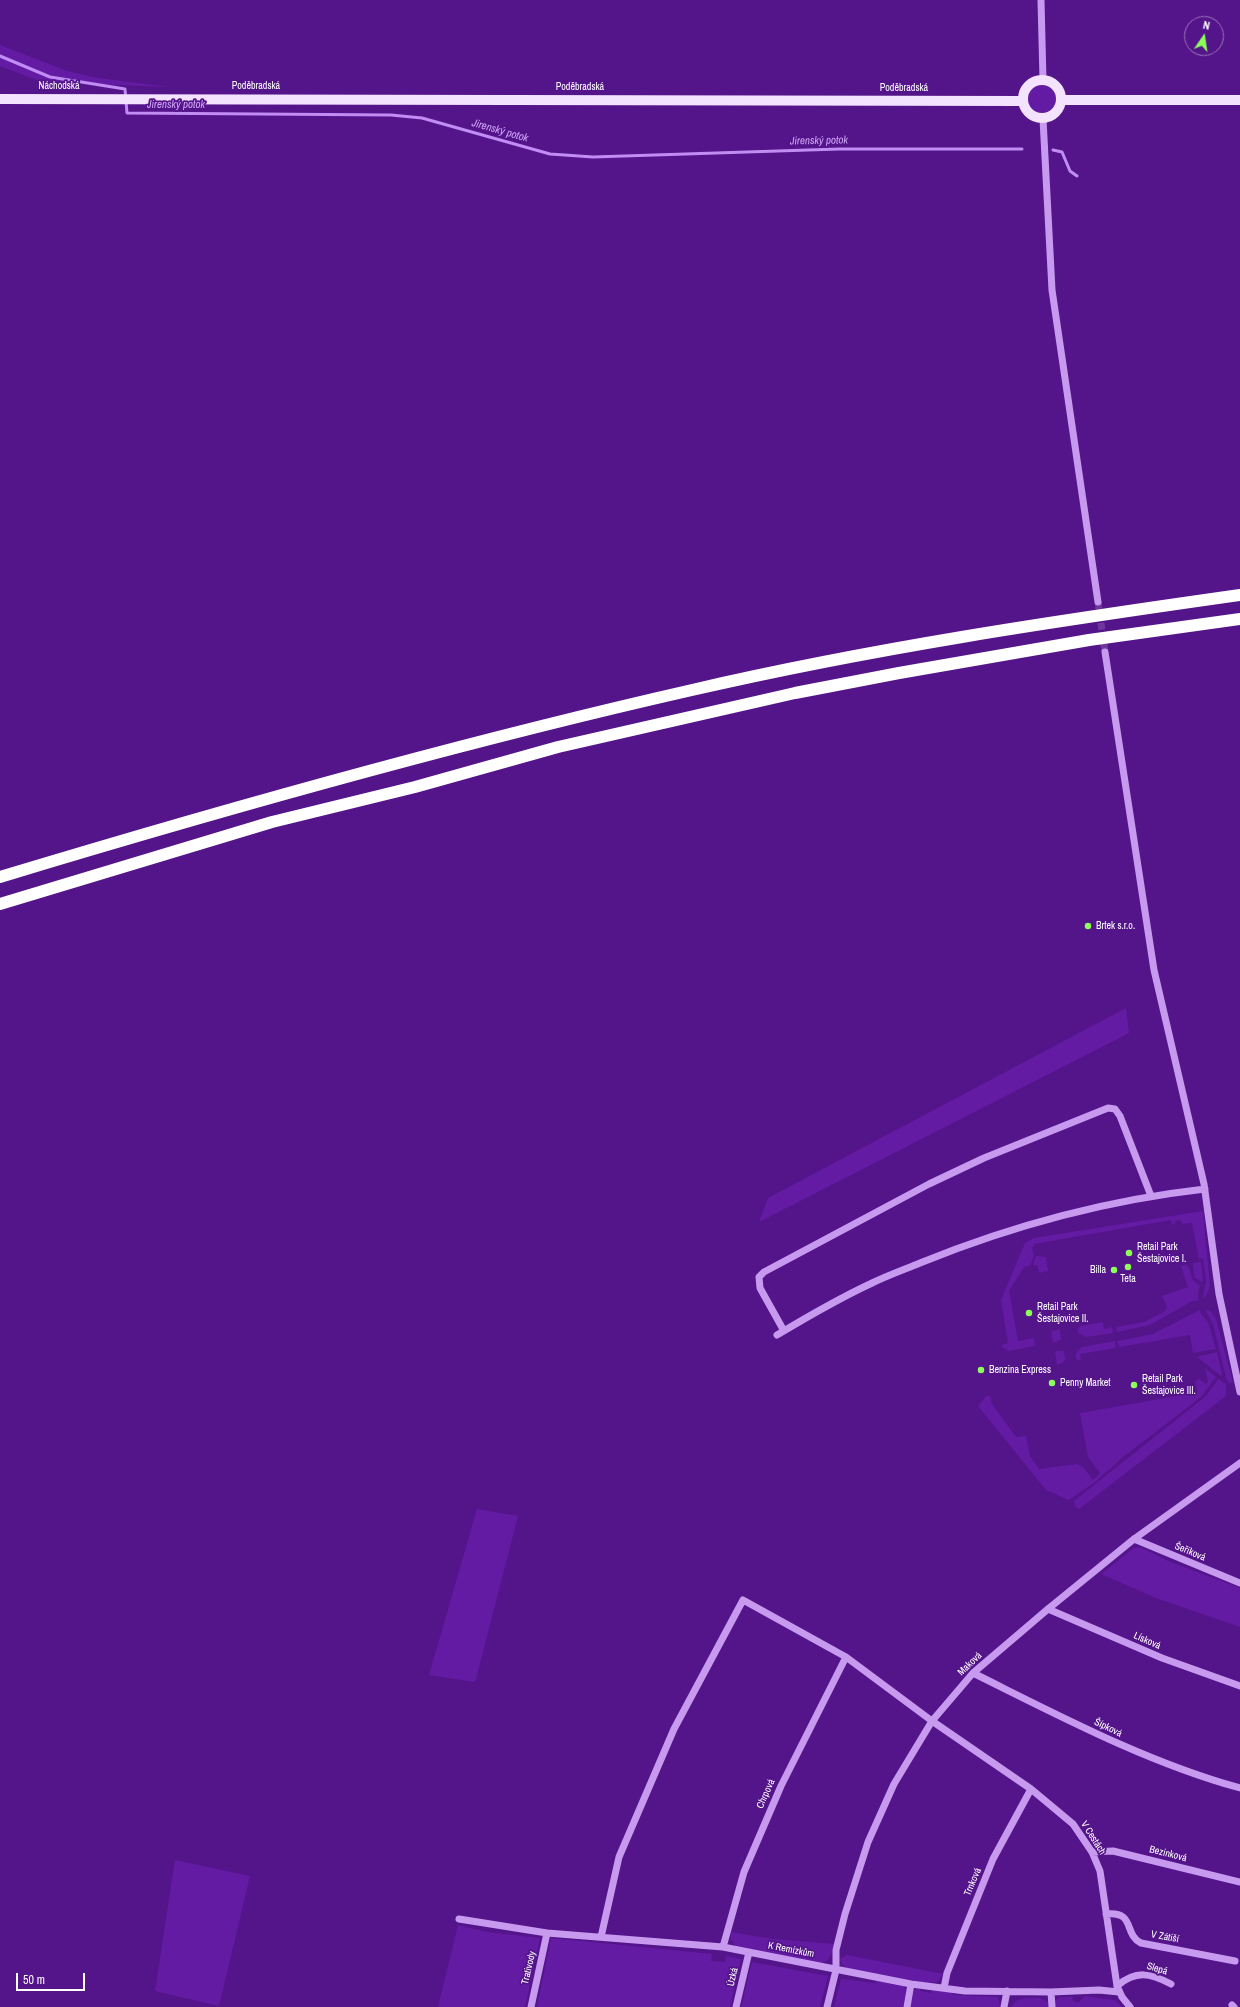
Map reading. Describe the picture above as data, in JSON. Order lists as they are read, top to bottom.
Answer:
{
  "streets": {
    "main road": ["Náchodská", "Poděbradská"],
    "street": [
      "Šeříková",
      "Lísková",
      "Maková",
      "Šípková",
      "Chrpová",
      "V Cestách",
      "Bezinková",
      "Trnková",
      "V Zátiší",
      "K Remízkům",
      "Trativody",
      "Slepá",
      "Úzká"
    ]
  },
  "crossings": [
    ["Náchodská", "Poděbradská"],
    ["Šeříková", "Maková"],
    ["Lísková", "Maková"],
    ["Maková", "Šípková"],
    ["Maková", "V Cestách"],
    ["Maková", "K Remízkům"],
    ["Chrpová", "V Cestách"],
    ["Chrpová", "K Remízkům"],
    ["V Cestách", "Bezinková"],
    ["V Cestách", "Trnková"],
    ["V Cestách", "V Zátiší"],
    ["V Cestách", "K Remízkům"],
    ["V Cestách", "Slepá"],
    ["Trnková", "K Remízkům"],
    ["K Remízkům", "Trativody"],
    ["K Remízkům", "Slepá"],
    ["K Remízkům", "Úzká"]
  ],
  "water": ["Jirenský potok"],
  "places": [
    "Brtek s.r.o.",
    "Retail Park Šestajovice I.",
    "Teta",
    "Billa",
    "Retail Park Šestajovice II.",
    "Benzina Express",
    "Penny Market",
    "Retail Park Šestajovice III."
  ],
  "scale_bar": "50 m",
  "north": "top"
}
